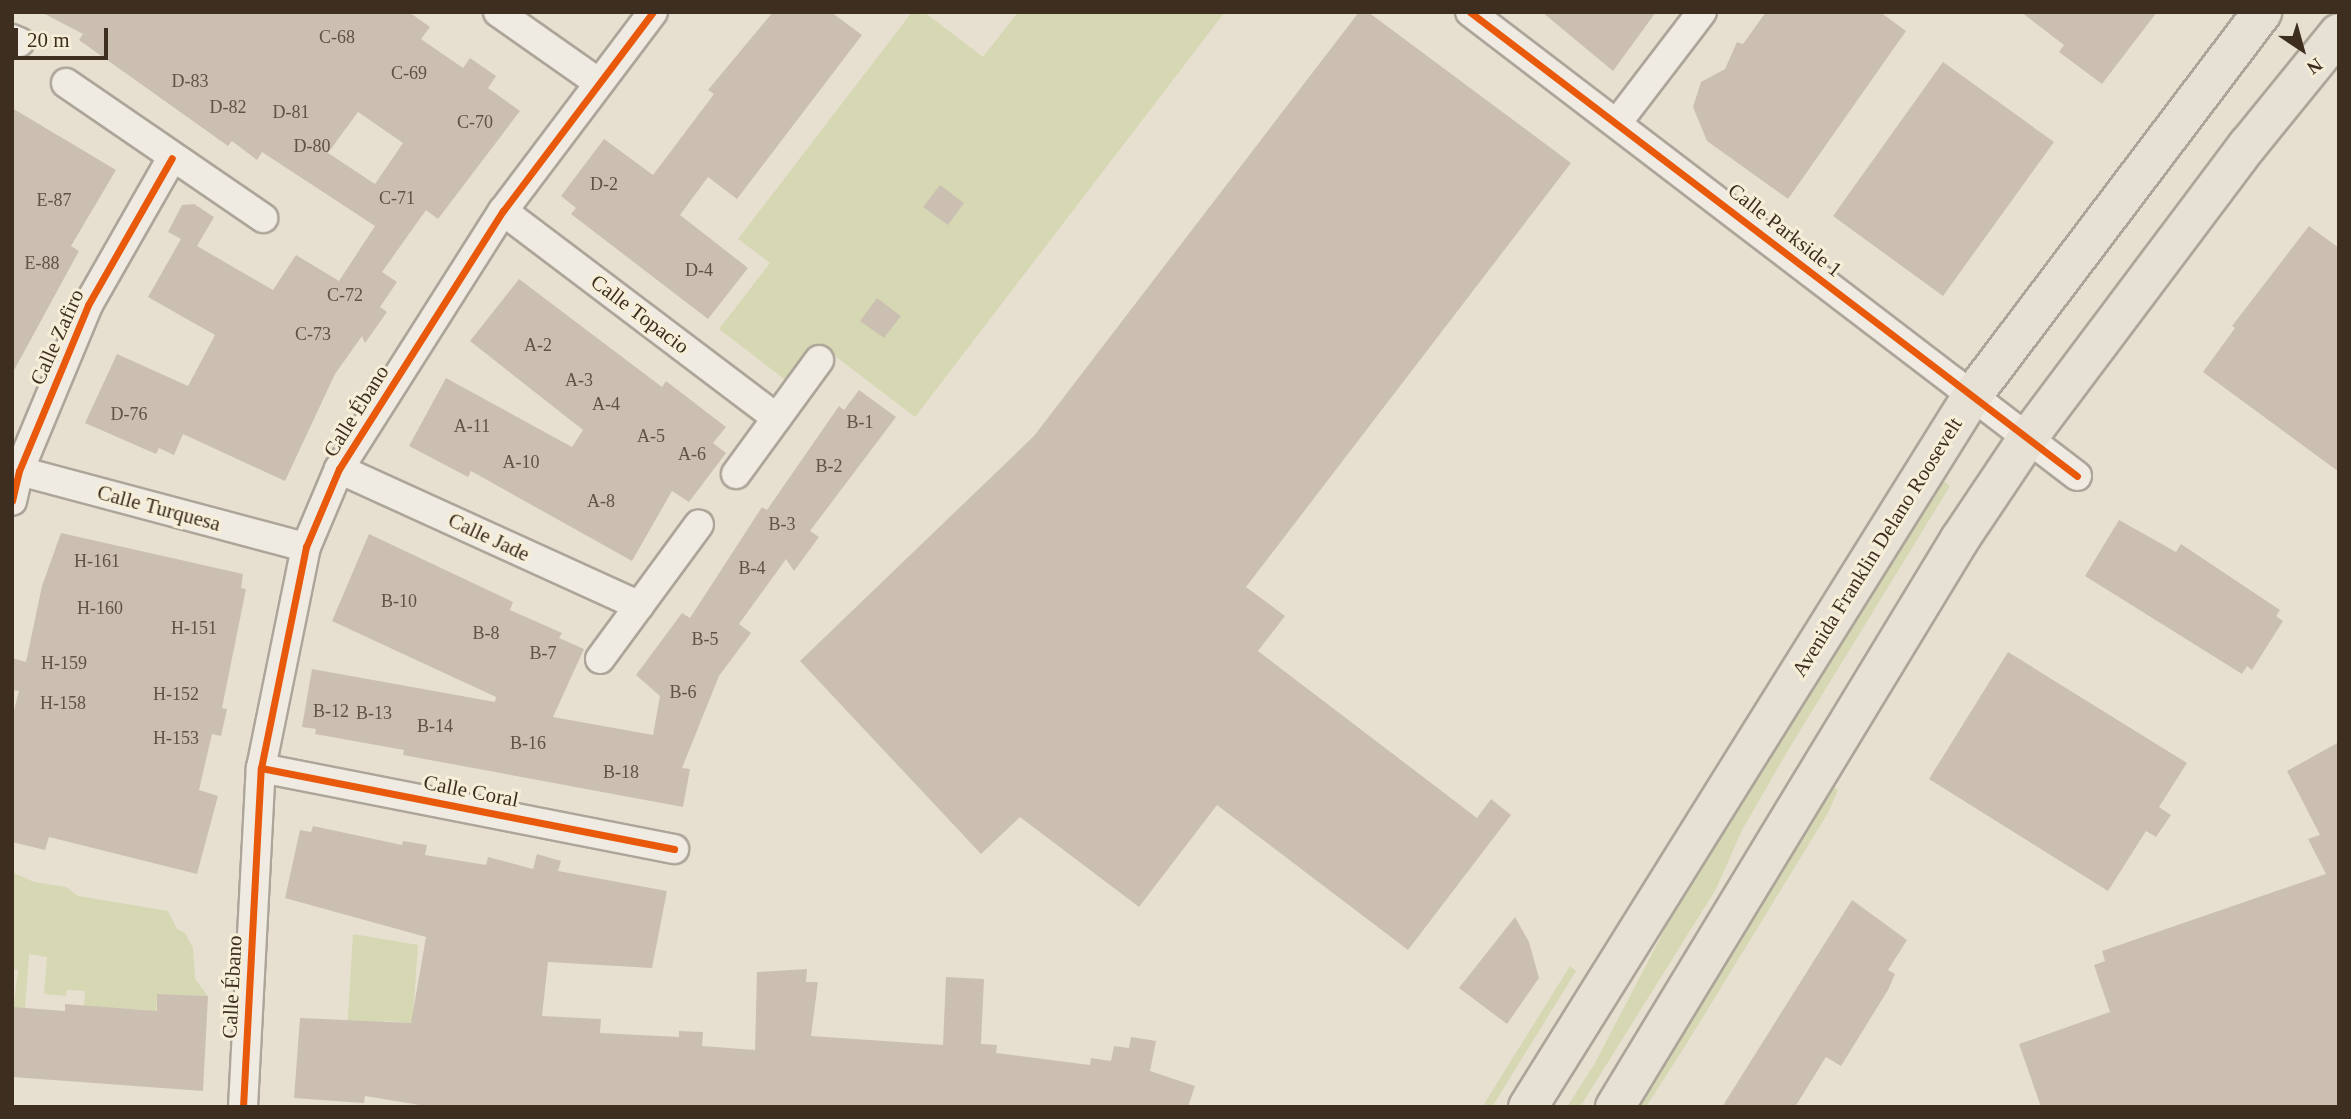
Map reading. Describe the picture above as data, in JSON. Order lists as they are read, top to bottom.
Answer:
{
  "streets": {
    "main road": ["Avenida Franklin Delano Roosevelt"],
    "street": [
      "Calle Parkside 1",
      "Calle Topacio",
      "Calle Zafiro",
      "Calle Ébano",
      "Calle Turquesa",
      "Calle Jade",
      "Calle Coral"
    ]
  },
  "crossings": [
    ["Calle Parkside 1", "Avenida Franklin Delano Roosevelt"],
    ["Calle Topacio", "Calle Ébano"],
    ["Calle Zafiro", "Calle Turquesa"],
    ["Calle Ébano", "Calle Turquesa"],
    ["Calle Ébano", "Calle Jade"],
    ["Calle Ébano", "Calle Coral"]
  ],
  "house_numbers": [
    "C-68",
    "C-69",
    "D-83",
    "D-82",
    "D-81",
    "C-70",
    "D-80",
    "D-2",
    "C-71",
    "E-87",
    "E-88",
    "D-4",
    "C-72",
    "C-73",
    "A-2",
    "A-3",
    "A-4",
    "D-76",
    "B-1",
    "A-11",
    "A-5",
    "A-6",
    "A-10",
    "B-2",
    "A-8",
    "B-3",
    "H-161",
    "B-4",
    "B-10",
    "H-160",
    "H-151",
    "B-8",
    "B-5",
    "B-7",
    "H-159",
    "B-6",
    "H-152",
    "H-158",
    "B-12",
    "B-13",
    "B-14",
    "H-153",
    "B-16",
    "B-18"
  ],
  "scale_bar": "20 m",
  "north": "bottom right"
}
